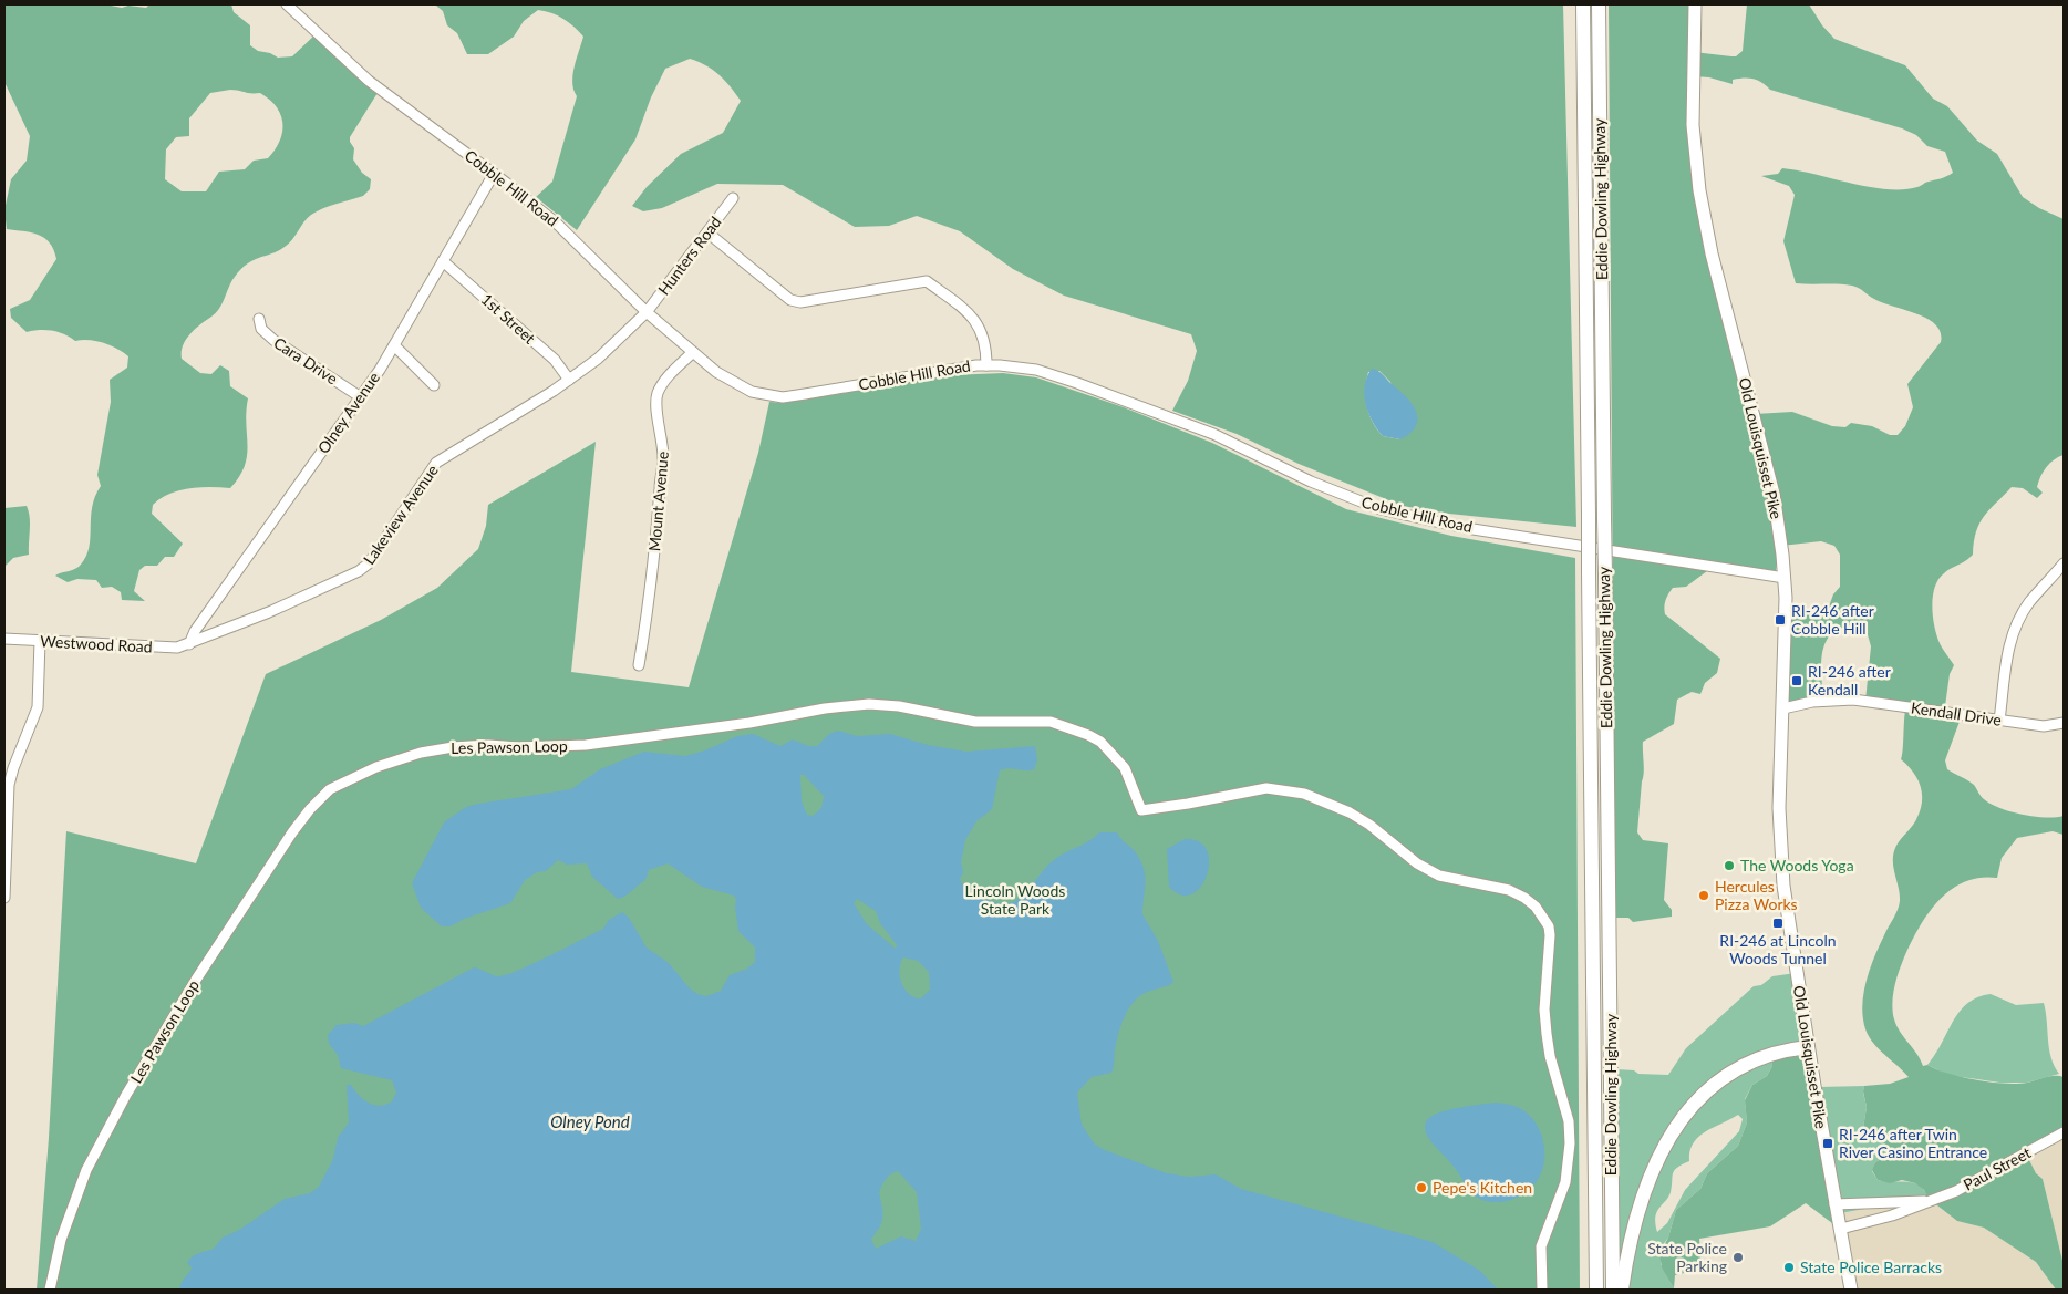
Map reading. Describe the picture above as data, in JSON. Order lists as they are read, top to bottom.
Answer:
{
  "streets": {
    "highway": ["Eddie Dowling Highway"],
    "main road": ["Old Louisquisset Pike"],
    "street": [
      "Cobble Hill Road",
      "Hunters Road",
      "1st Street",
      "Cara Drive",
      "Olney Avenue",
      "Mount Avenue",
      "Lakeview Avenue",
      "Westwood Road",
      "Kendall Drive",
      "Les Pawson Loop",
      "Paul Street"
    ]
  },
  "crossings": [
    ["Cobble Hill Road", "Hunters Road"],
    ["Cobble Hill Road", "Olney Avenue"],
    ["Cobble Hill Road", "Old Louisquisset Pike"],
    ["Cobble Hill Road", "Mount Avenue"],
    ["Cobble Hill Road", "Lakeview Avenue"],
    ["Hunters Road", "Lakeview Avenue"],
    ["1st Street", "Olney Avenue"],
    ["1st Street", "Lakeview Avenue"],
    ["Cara Drive", "Olney Avenue"],
    ["Olney Avenue", "Lakeview Avenue"],
    ["Olney Avenue", "Westwood Road"],
    ["Old Louisquisset Pike", "Kendall Drive"],
    ["Old Louisquisset Pike", "Paul Street"],
    ["Lakeview Avenue", "Westwood Road"]
  ],
  "water": ["Olney Pond"],
  "parks": ["Lincoln Woods State Park"],
  "places": {
    "transit": [
      "RI-246 after Cobble Hill",
      "RI-246 after Kendall",
      "RI-246 at Lincoln Woods Tunnel",
      "RI-246 after Twin River Casino Entrance"
    ],
    "other": [
      "The Woods Yoga",
      "Hercules Pizza Works",
      "Pepe's Kitchen",
      "State Police Parking",
      "State Police Barracks"
    ]
  }
}
